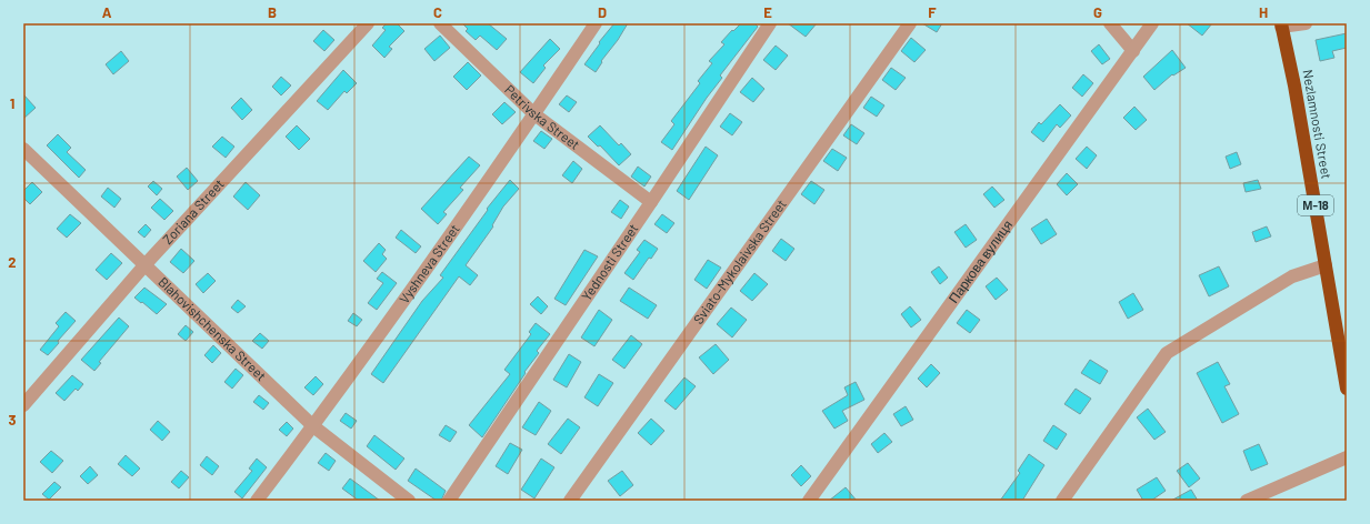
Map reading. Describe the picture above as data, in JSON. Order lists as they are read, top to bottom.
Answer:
{
  "streets": {
    "highway": ["Nezlamnosti Street", "М-18"],
    "street": [
      "Petrivska Street",
      "Zoriana Street",
      "Sviato-Mykolaivska Street",
      "Паркова вулиця",
      "Yednosti Street",
      "Vyshneva Street",
      "Blahovishchenska Street"
    ]
  },
  "crossings": [
    ["Petrivska Street", "Yednosti Street"],
    ["Petrivska Street", "Vyshneva Street"],
    ["Zoriana Street", "Blahovishchenska Street"],
    ["Vyshneva Street", "Blahovishchenska Street"]
  ],
  "grid": {
    "columns": [
      "A",
      "B",
      "C",
      "D",
      "E",
      "F",
      "G",
      "H"
    ],
    "rows": ["1", "2", "3"]
  }
}
